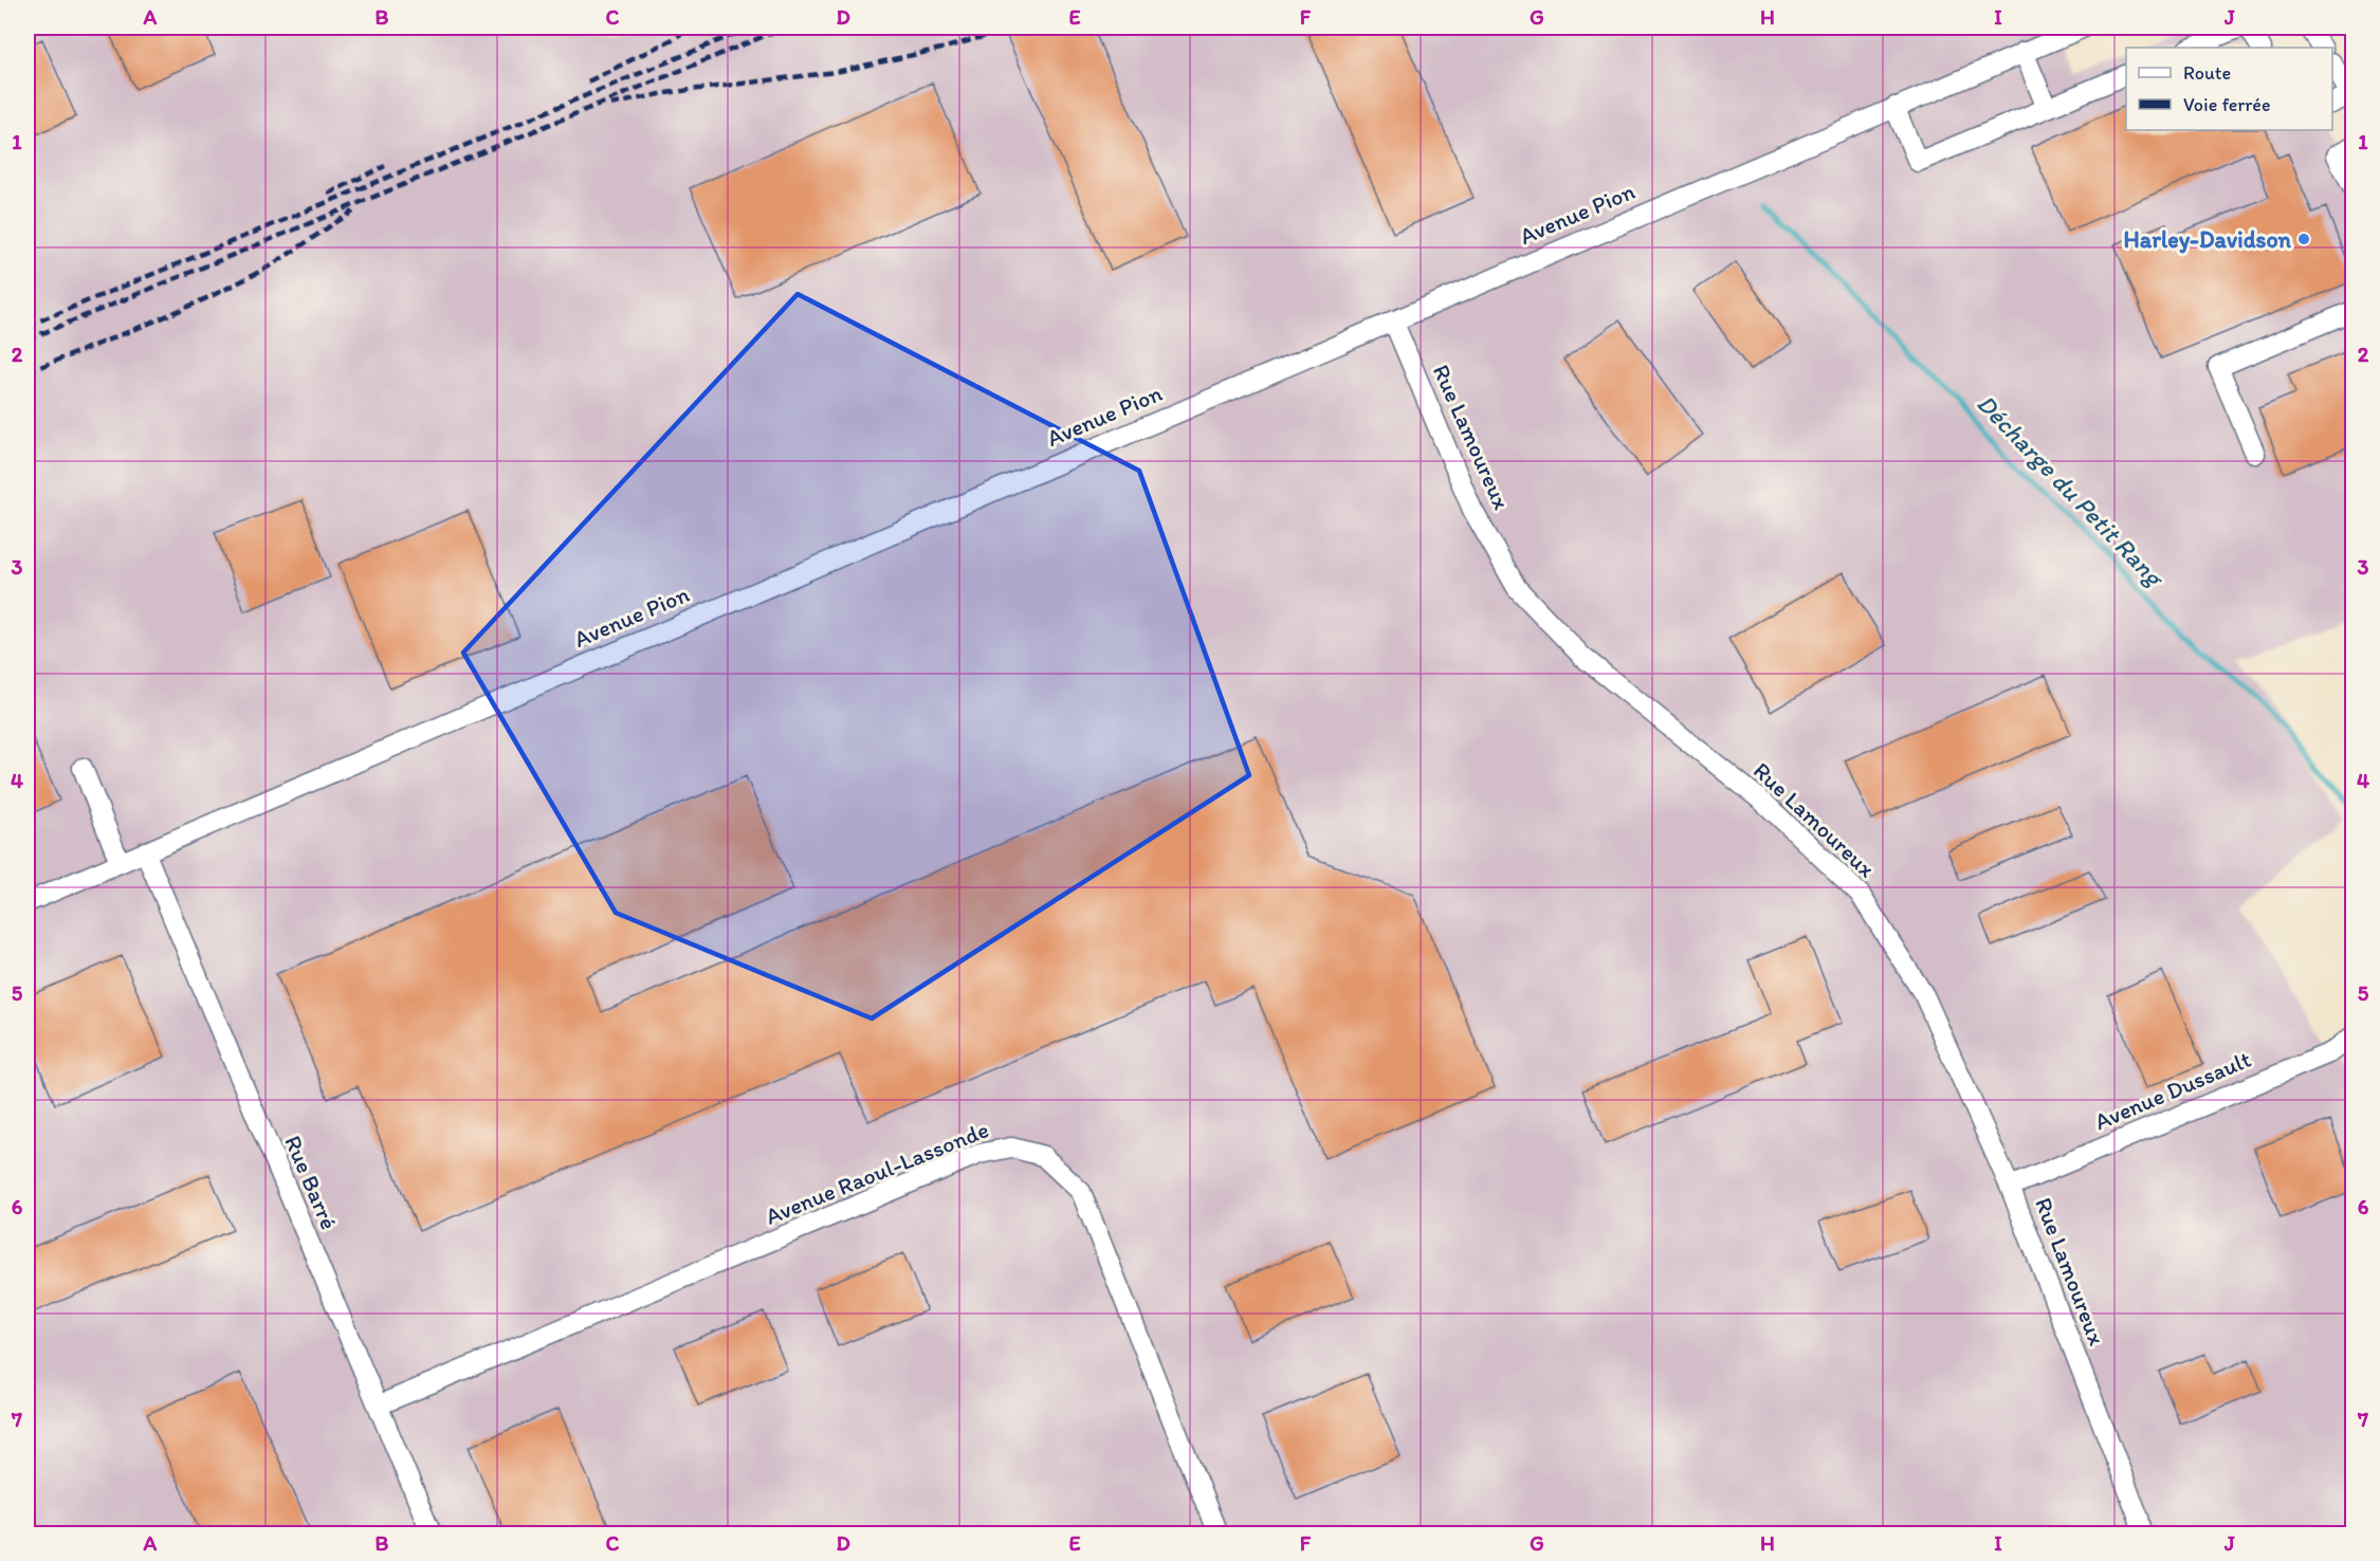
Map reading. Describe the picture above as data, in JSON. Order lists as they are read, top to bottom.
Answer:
{
  "streets": {
    "street": [
      "Avenue Pion",
      "Rue Lamoureux",
      "Avenue Dussault",
      "Avenue Raoul-Lassonde",
      "Rue Barré"
    ]
  },
  "crossings": [
    ["Avenue Pion", "Rue Lamoureux"],
    ["Avenue Pion", "Rue Barré"],
    ["Rue Lamoureux", "Avenue Dussault"],
    ["Avenue Raoul-Lassonde", "Rue Barré"]
  ],
  "water": ["Décharge du Petit Rang"],
  "places": ["Harley-Davidson"],
  "legend": ["Route", "Voie ferrée"],
  "grid": {
    "columns": [
      "A",
      "B",
      "C",
      "D",
      "E",
      "F",
      "G",
      "H",
      "I",
      "J"
    ],
    "rows": [
      "1",
      "2",
      "3",
      "4",
      "5",
      "6",
      "7"
    ]
  }
}
